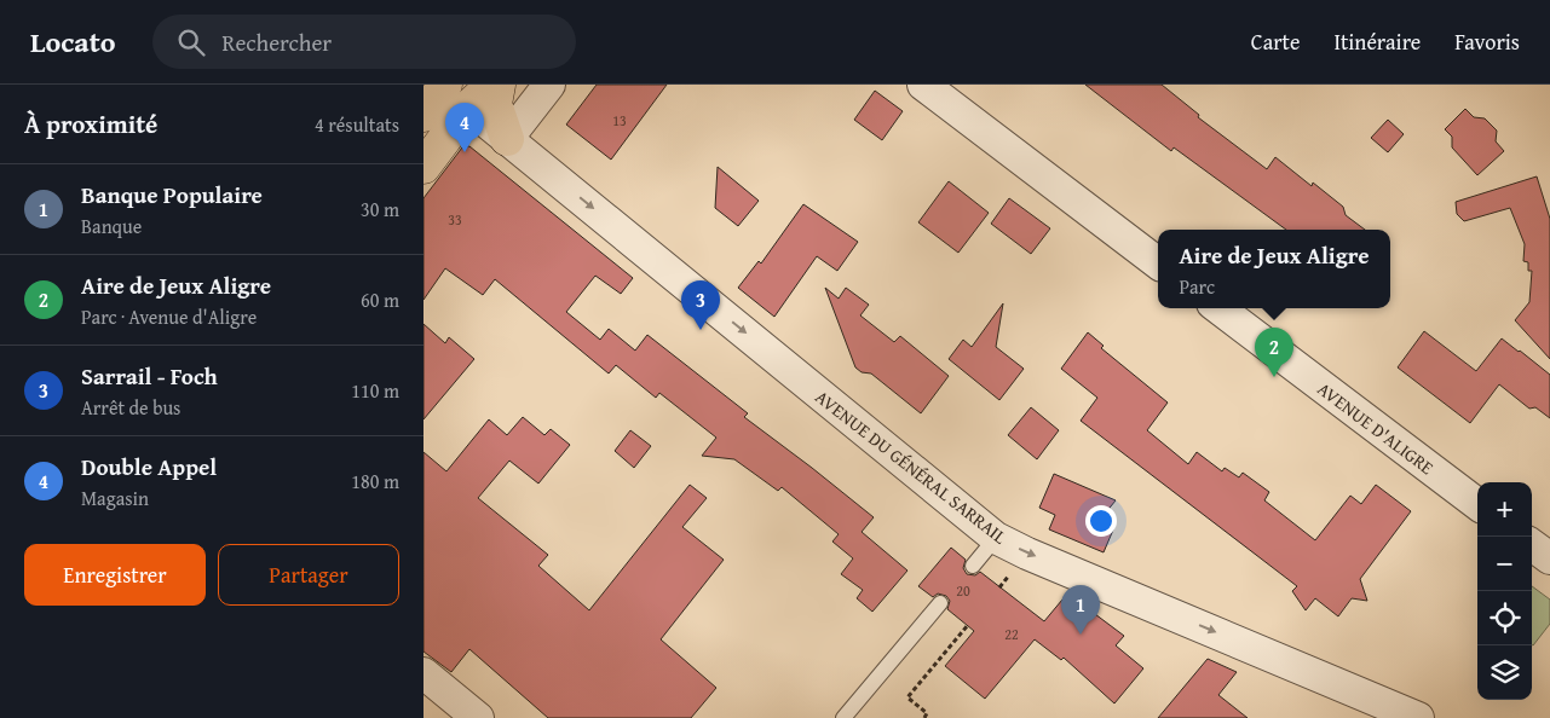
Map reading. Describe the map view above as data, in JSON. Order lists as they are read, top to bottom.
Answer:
{
  "streets": {
    "street": ["AVENUE D'ALIGRE", "AVENUE DU GÉNÉRAL SARRAIL"]
  },
  "one_way": ["AVENUE DU GÉNÉRAL SARRAIL"],
  "house_numbers": [
    "13",
    "33",
    "20",
    "22"
  ],
  "page": {
    "header": "Locato",
    "search": "Rechercher",
    "nav": ["Carte", "Itinéraire", "Favoris"],
    "heading": ["À proximité", "4 résultats"],
    "pins": [
      "4",
      "3",
      "2",
      "1"
    ],
    "list": [
      {
        "mark": "1",
        "name": "Banque Populaire",
        "note": "Banque",
        "value": "30 m"
      },
      {
        "mark": "2",
        "name": "Aire de Jeux Aligre",
        "note": "Parc · Avenue d'Aligre",
        "value": "60 m"
      },
      {
        "mark": "3",
        "name": "Sarrail - Foch",
        "note": "Arrêt de bus",
        "value": "110 m"
      },
      {
        "mark": "4",
        "name": "Double Appel",
        "note": "Magasin",
        "value": "180 m"
      }
    ],
    "popup": ["Aire de Jeux Aligre", "Parc"],
    "map_buttons": ["+", "−"],
    "buttons": ["Enregistrer", "Partager"]
  }
}
